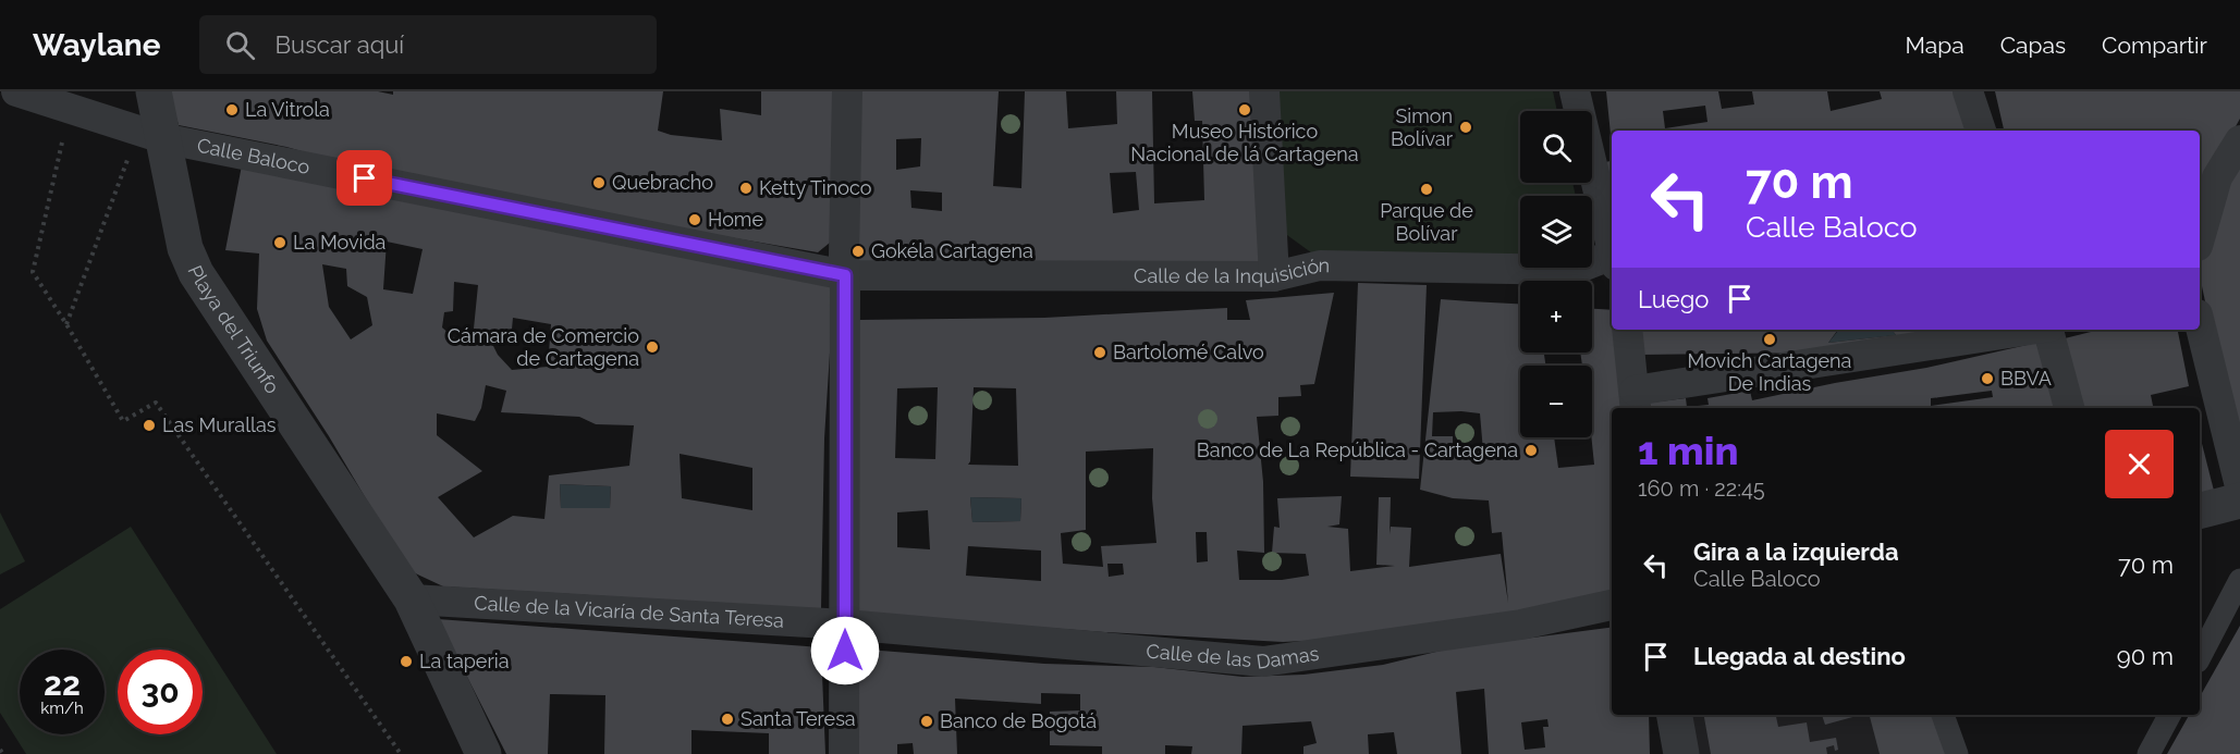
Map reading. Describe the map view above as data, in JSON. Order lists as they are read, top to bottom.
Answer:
{
  "streets": {
    "street": [
      "Calle Baloco",
      "Calle de la Inquisición",
      "Playa del Triunfo",
      "Calle de la Vicaría de Santa Teresa",
      "Calle de las Damas"
    ]
  },
  "crossings": [
    ["Calle Baloco", "Calle de la Inquisición"],
    ["Calle Baloco", "Playa del Triunfo"],
    ["Playa del Triunfo", "Calle de la Vicaría de Santa Teresa"],
    ["Calle de la Vicaría de Santa Teresa", "Calle de las Damas"]
  ],
  "places": [
    "La Vitrola",
    "Museo Histórico Nacional de lá Cartagena",
    "Simon Bolívar",
    "Quebracho",
    "Ketty Tinoco",
    "Parque de Bolívar",
    "Home",
    "La Movida",
    "Gokéla Cartagena",
    "Movich Cartagena De Indias",
    "Cámara de Comercio de Cartagena",
    "Bartolomé Calvo",
    "BBVA",
    "Las Murallas",
    "Banco de La República - Cartagena",
    "La taperia",
    "Santa Teresa",
    "Banco de Bogotá"
  ],
  "page": {
    "header": "Waylane",
    "search": "Buscar aquí",
    "nav": ["Mapa", "Capas", "Compartir"],
    "map_buttons": ["+", "−"],
    "turn": ["70 m", "Calle Baloco"],
    "then": "Luego",
    "heading": ["1 min", "160 m · 22:45"],
    "list": [
      {
        "name": "Gira a la izquierda",
        "note": "Calle Baloco",
        "value": "70 m"
      },
      {
        "name": "Llegada al destino",
        "value": "90 m"
      }
    ],
    "speed": "22 km/h",
    "limit": "30"
  }
}
